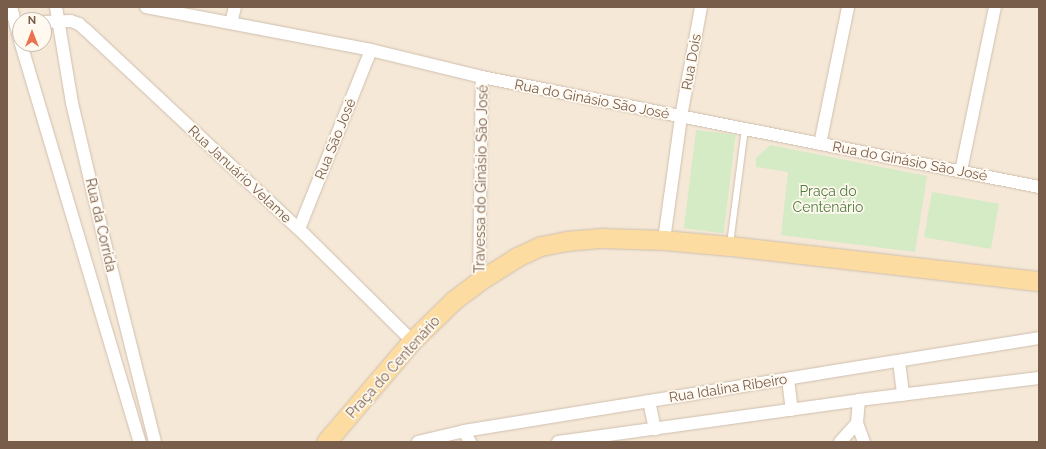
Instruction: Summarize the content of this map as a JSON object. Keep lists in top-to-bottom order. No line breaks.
{"streets":{"main road":["Praça do Centenário"],"street":["Rua Dois","Rua do Ginásio São José","Rua São José","Rua Januário Velame","Travessa do Ginásio São José","Rua da Corrida","Rua Idalina Ribeiro"]},"crossings":[["Rua Dois","Rua do Ginásio São José"],["Rua do Ginásio São José","Rua São José"],["Rua do Ginásio São José","Travessa do Ginásio São José"],["Rua São José","Rua Januário Velame"],["Rua Januário Velame","Rua da Corrida"],["Rua Januário Velame","Praça do Centenário"],["Travessa do Ginásio São José","Praça do Centenário"]],"parks":["Praça do Centenário"],"north":"top"}
